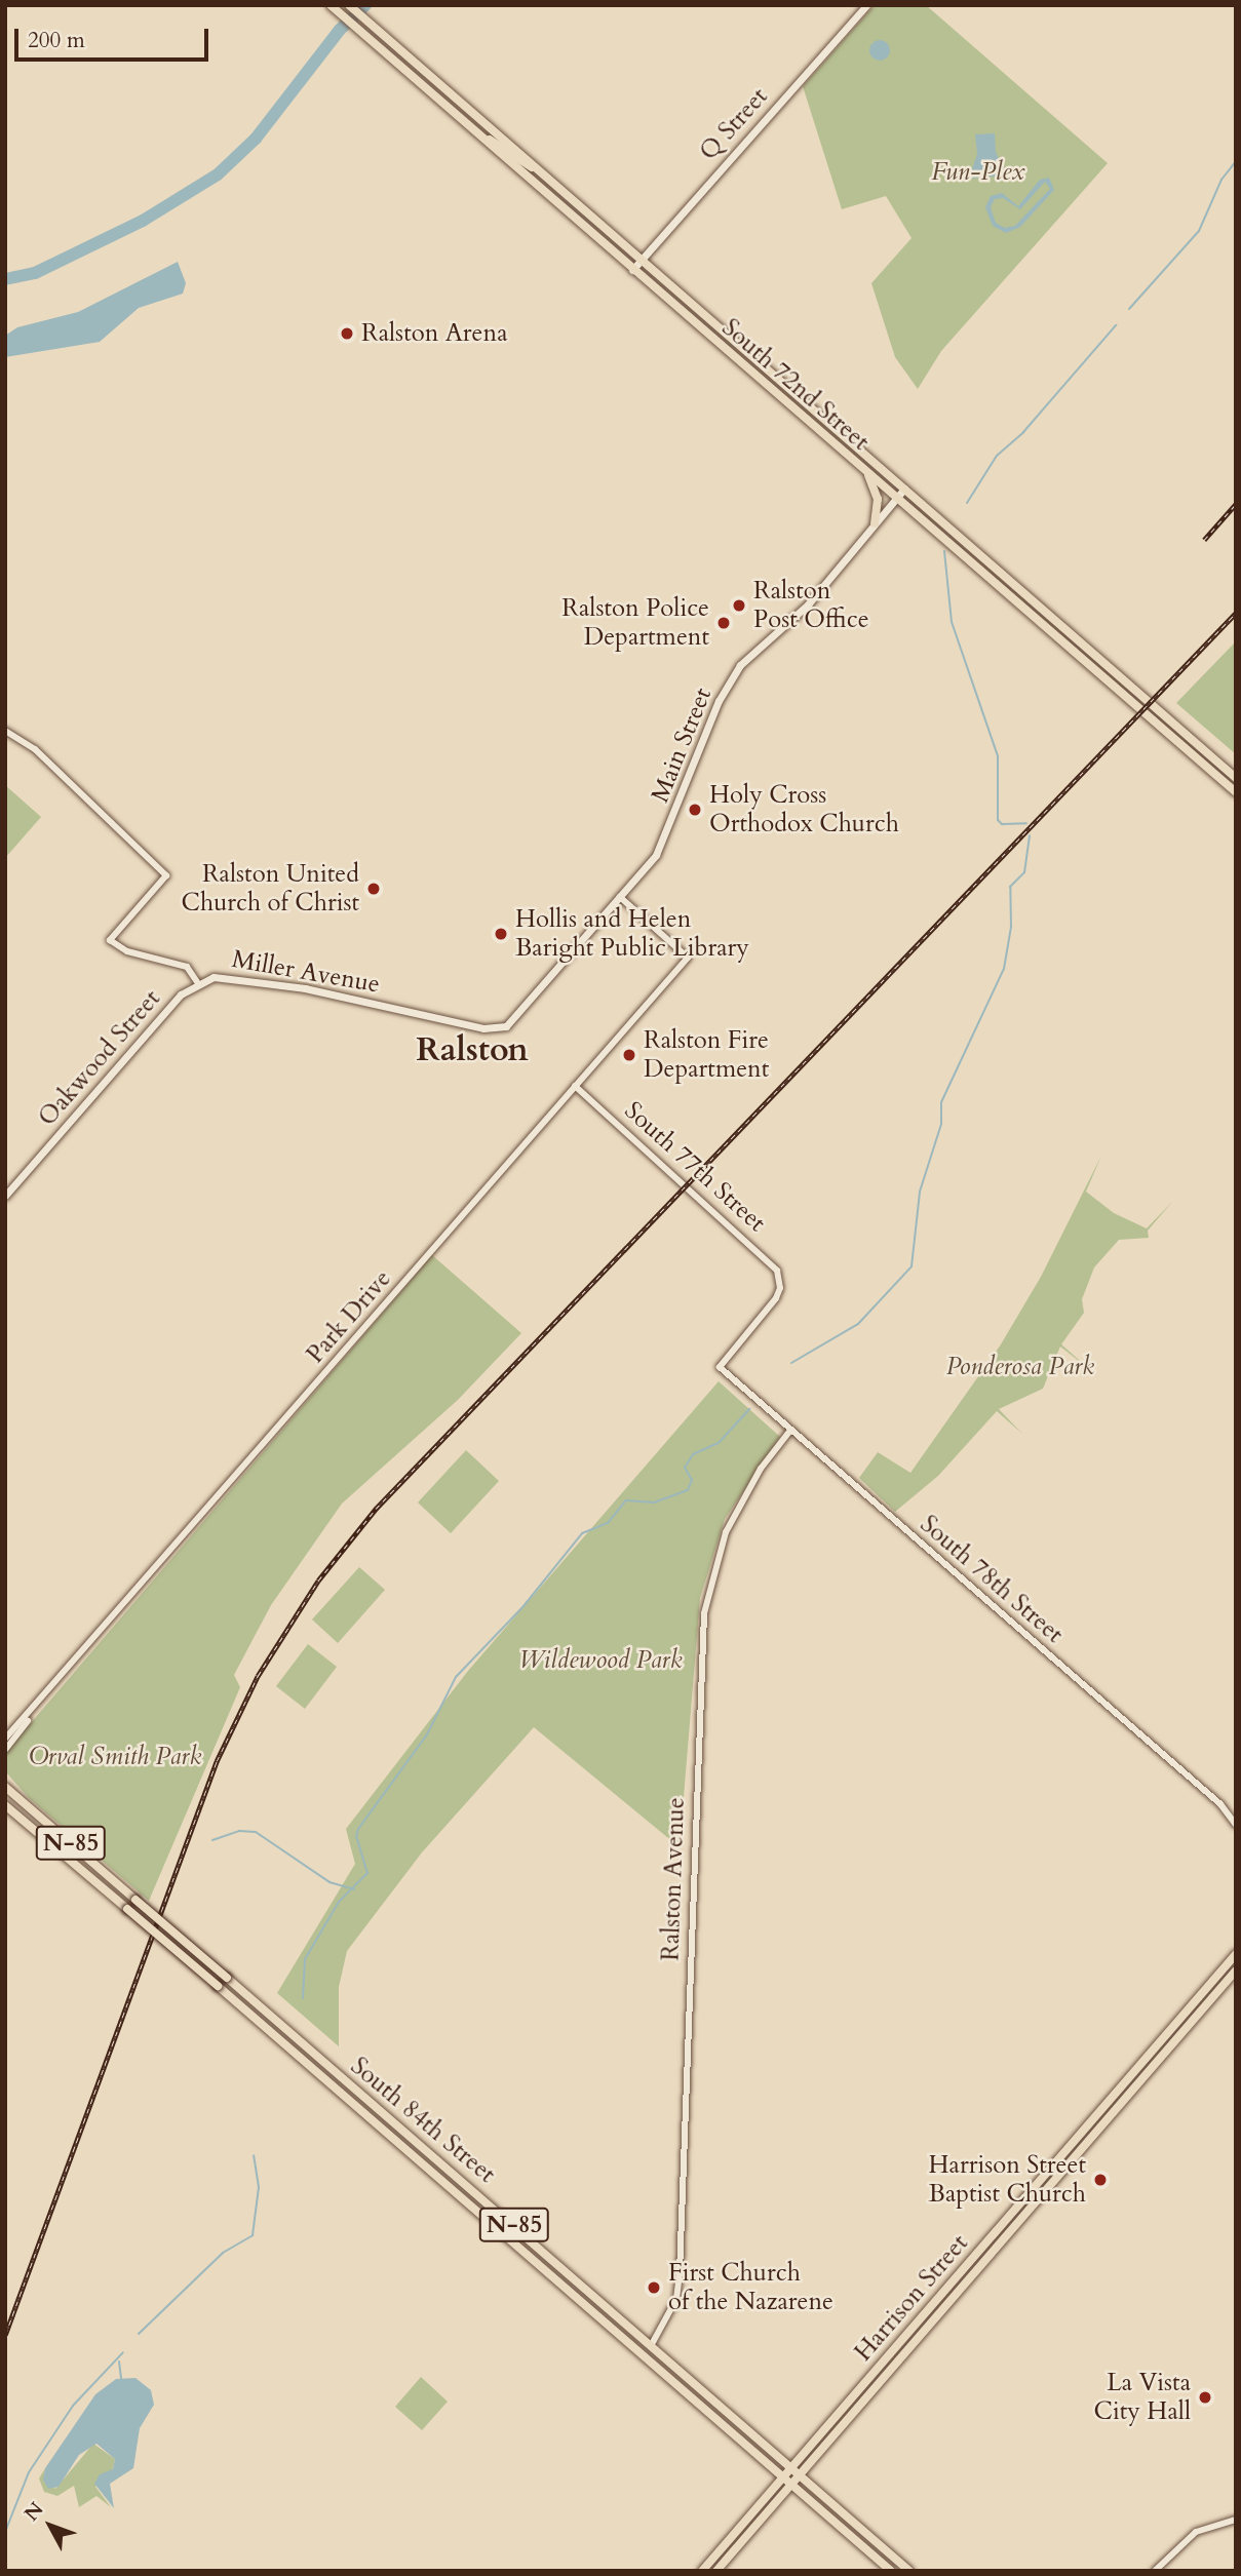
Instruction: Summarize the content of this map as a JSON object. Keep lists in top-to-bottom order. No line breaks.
{"streets":{"main road":["Q Street","South 72nd Street","Main Street","Miller Avenue","Oakwood Street","N-85","South 84th Street","Harrison Street"],"street":["South 77th Street","Park Drive","South 78th Street","Ralston Avenue"]},"crossings":[["Q Street","South 72nd Street"],["South 72nd Street","Main Street"],["Main Street","Miller Avenue"],["Main Street","Park Drive"],["Miller Avenue","Oakwood Street"],["South 77th Street","Park Drive"],["South 77th Street","South 78th Street"],["South 78th Street","Ralston Avenue"],["Ralston Avenue","South 84th Street"],["South 84th Street","Harrison Street"]],"districts":["Ralston"],"parks":["Fun-Plex","Ponderosa Park","Wildewood Park","Orval Smith Park"],"places":["Ralston Arena","Ralston Post Office","Ralston Police Department","Holy Cross Orthodox Church","Ralston United Church of Christ","Hollis and Helen Baright Public Library","Ralston Fire Department","Harrison Street Baptist Church","First Church of the Nazarene","La Vista City Hall"],"scale_bar":"200 m","north":"top left"}
